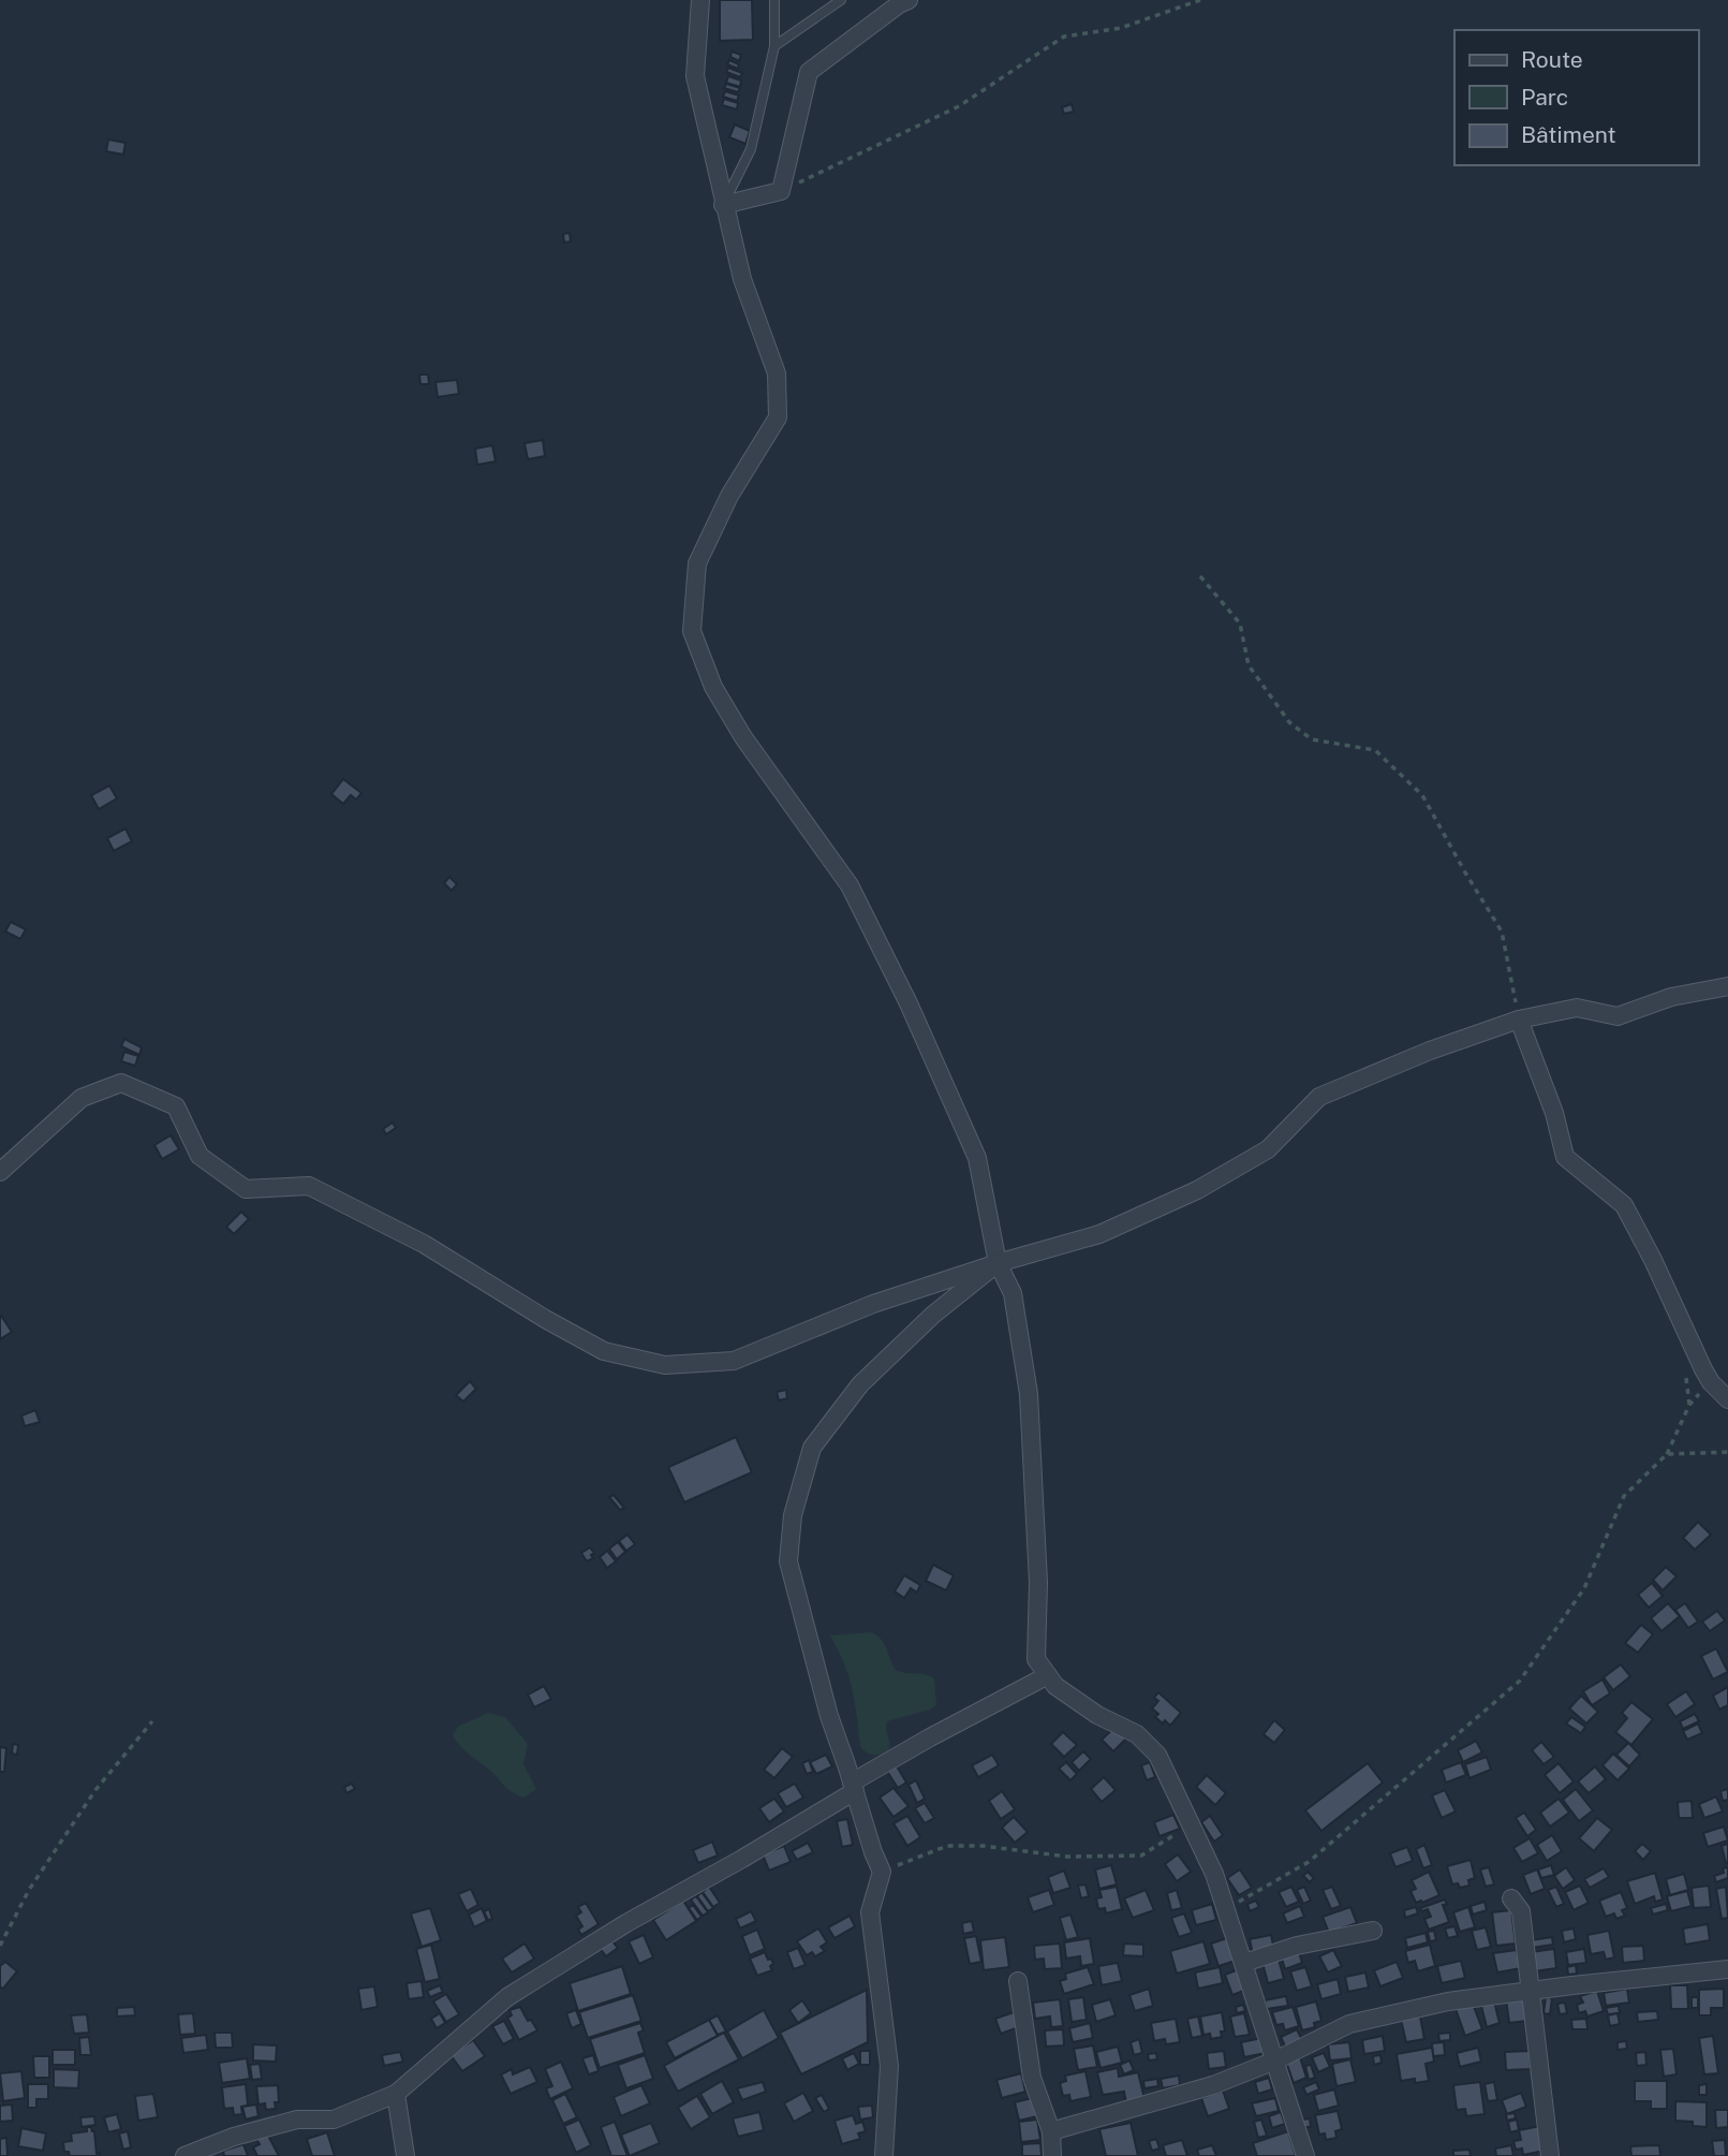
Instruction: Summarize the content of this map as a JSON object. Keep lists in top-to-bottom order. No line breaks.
{"legend":["Route","Parc","Bâtiment"]}
